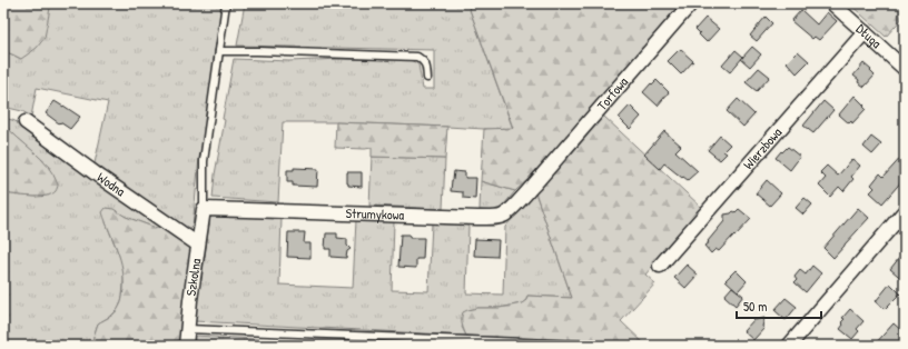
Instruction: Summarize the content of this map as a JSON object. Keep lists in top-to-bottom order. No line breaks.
{"streets":{"street":["Długa","Torfowa","Wierzbowa","Wodna","Strumykowa","Szkolna"]},"crossings":[["Długa","Wierzbowa"],["Torfowa","Strumykowa"],["Wodna","Szkolna"],["Strumykowa","Szkolna"]],"scale_bar":"50 m"}
